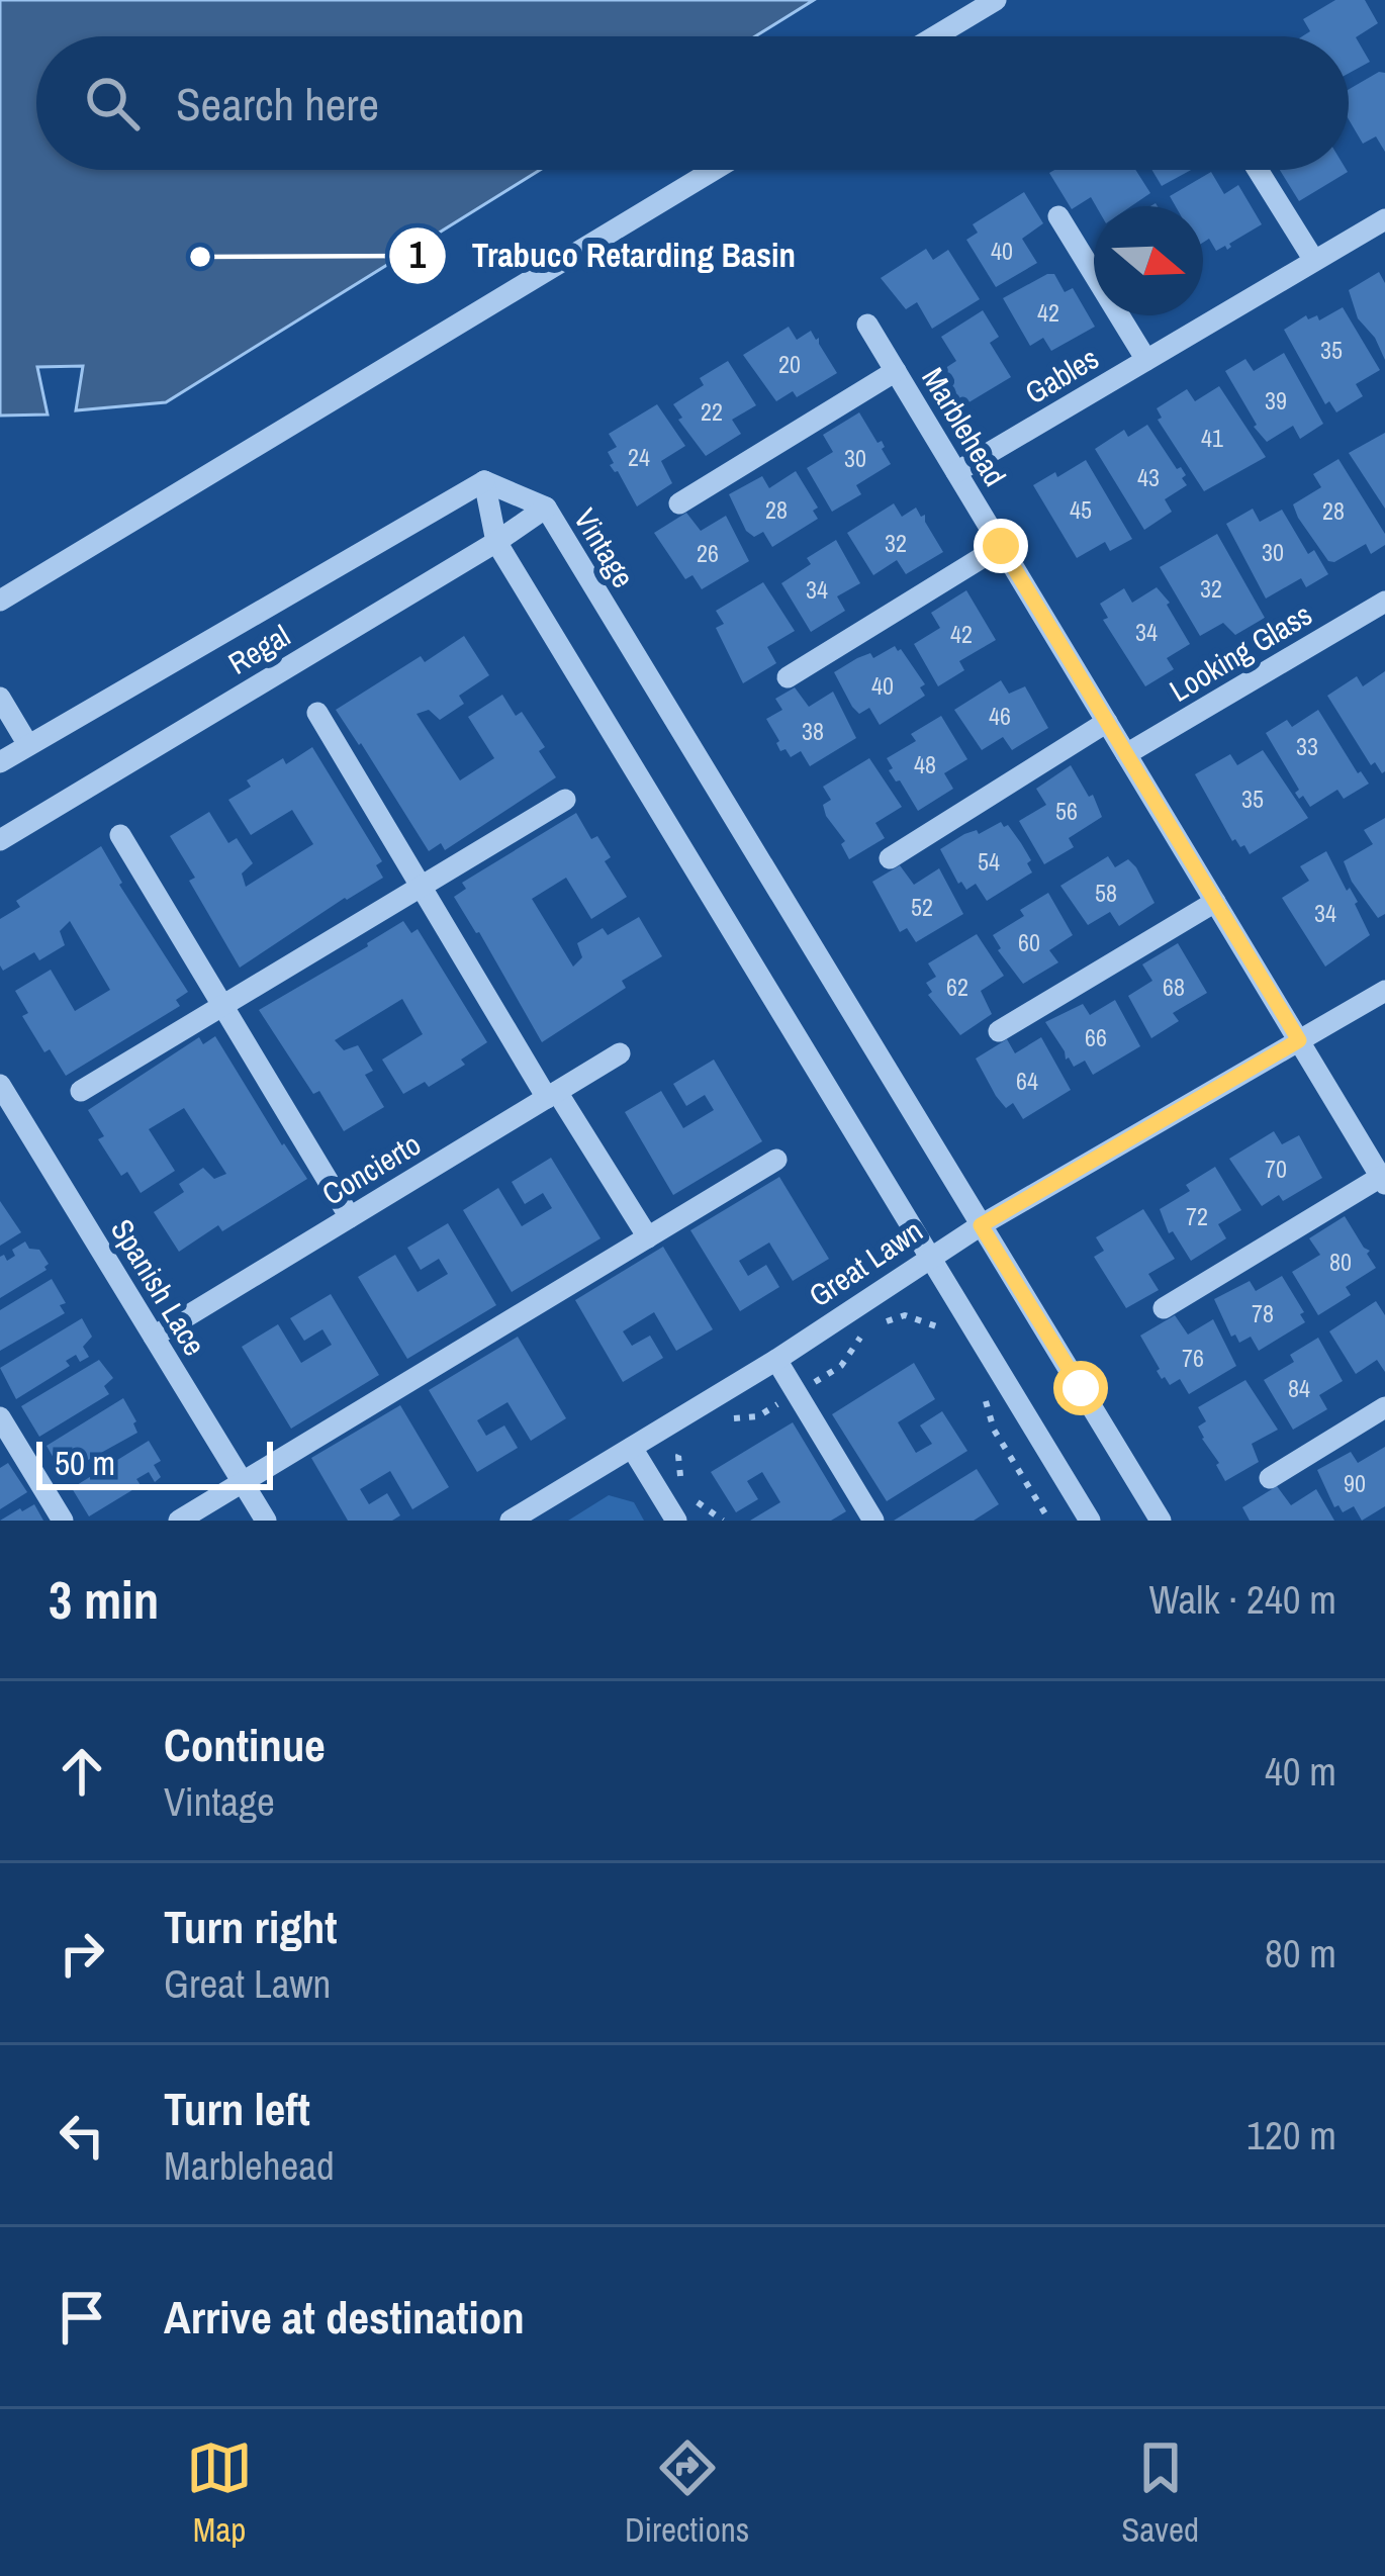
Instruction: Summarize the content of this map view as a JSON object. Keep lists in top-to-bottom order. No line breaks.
{"streets":{"street":["Gables","Marblehead","Vintage","Regal","Looking Glass","Concierto","Great Lawn","Spanish Lace"]},"crossings":[["Gables","Marblehead"],["Marblehead","Looking Glass"],["Marblehead","Great Lawn"],["Vintage","Regal"],["Vintage","Great Lawn"],["Concierto","Spanish Lace"]],"places":["Trabuco Retarding Basin"],"house_numbers":["40","42","35","20","39","22","41","24","30","43","28","45","28","32","30","26","32","34","34","42","40","46","38","33","48","35","56","54","58","52","34","60","62","68","66","64","70","72","80","78","76","84","90"],"scale_bar":"50 m","north":"right","page":{"search":"Search here","scale":"50 m","heading":["3 min","Walk · 240 m"],"list":[["Continue","Vintage","40 m"],["Turn right","Great Lawn","80 m"],["Turn left","Marblehead","120 m"],"Arrive at destination"],"nav":["Map","Directions","Saved"]}}
